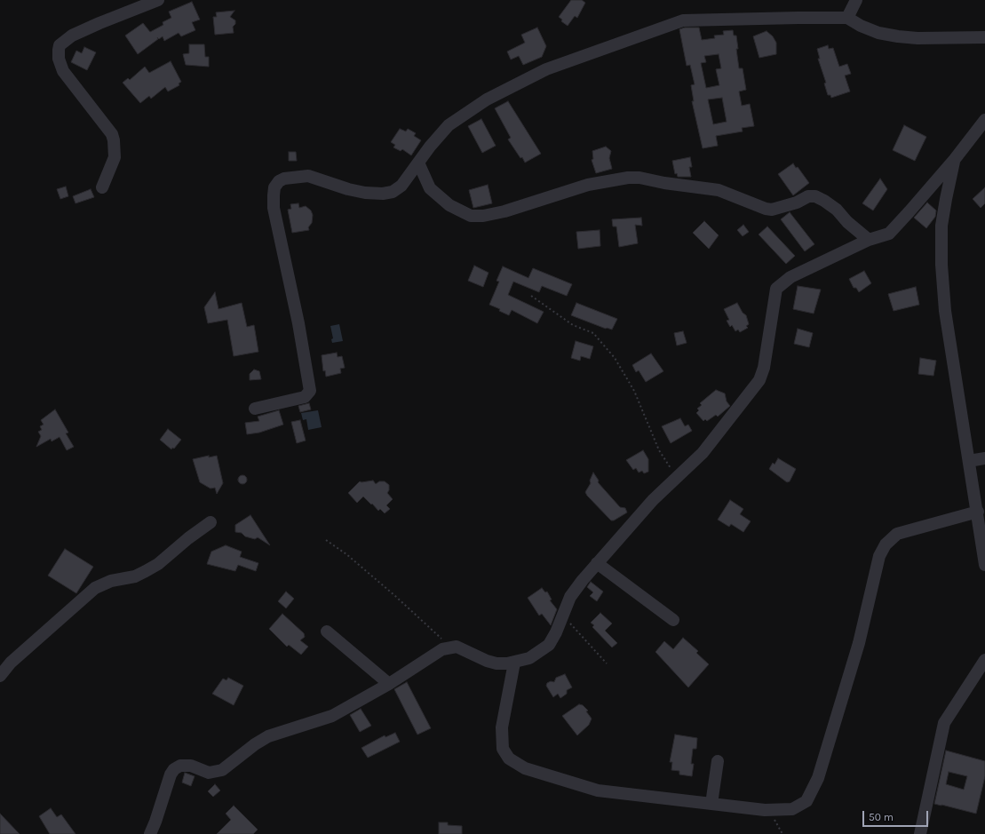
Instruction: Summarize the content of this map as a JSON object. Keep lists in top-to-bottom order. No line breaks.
{"scale_bar":"50 m"}
